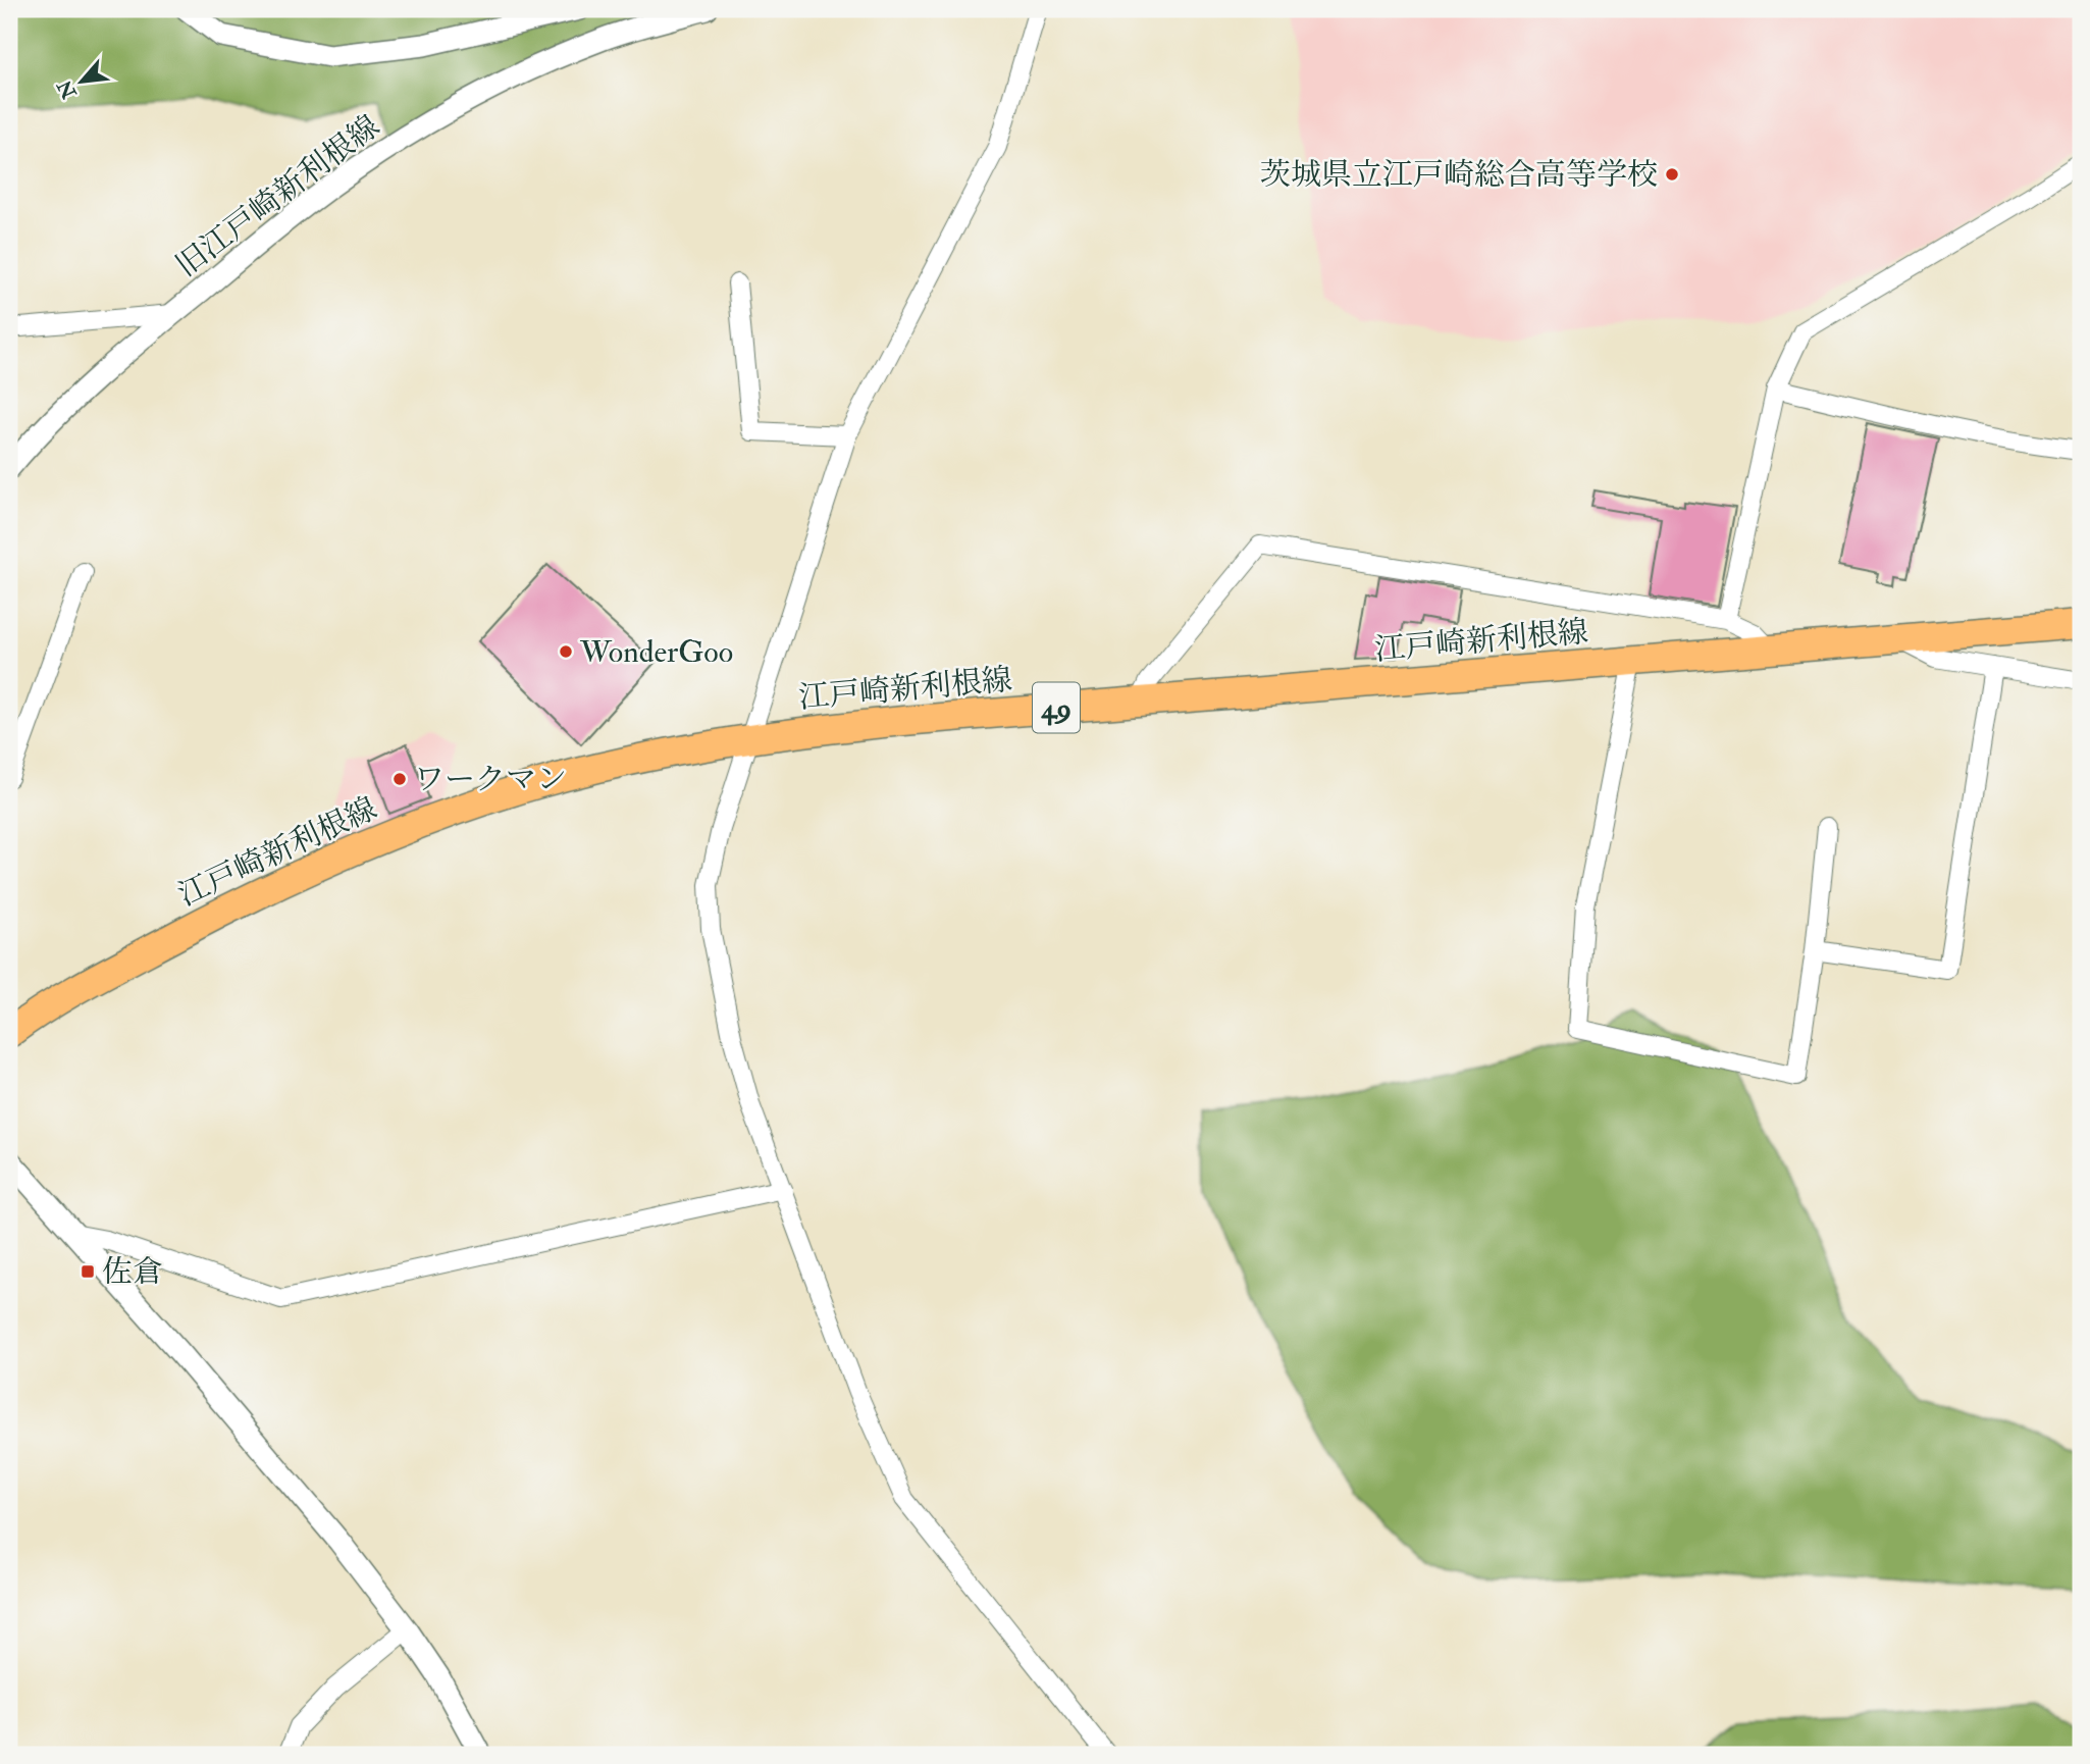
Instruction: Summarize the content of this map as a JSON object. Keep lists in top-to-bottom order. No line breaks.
{"streets":{"main road":["江戸崎新利根線","49"],"street":["旧江戸崎新利根線"]},"places":{"other":["茨城県立江戸崎総合高等学校","WonderGoo","ワークマン"],"transit":["佐倉"]},"north":"bottom left"}
